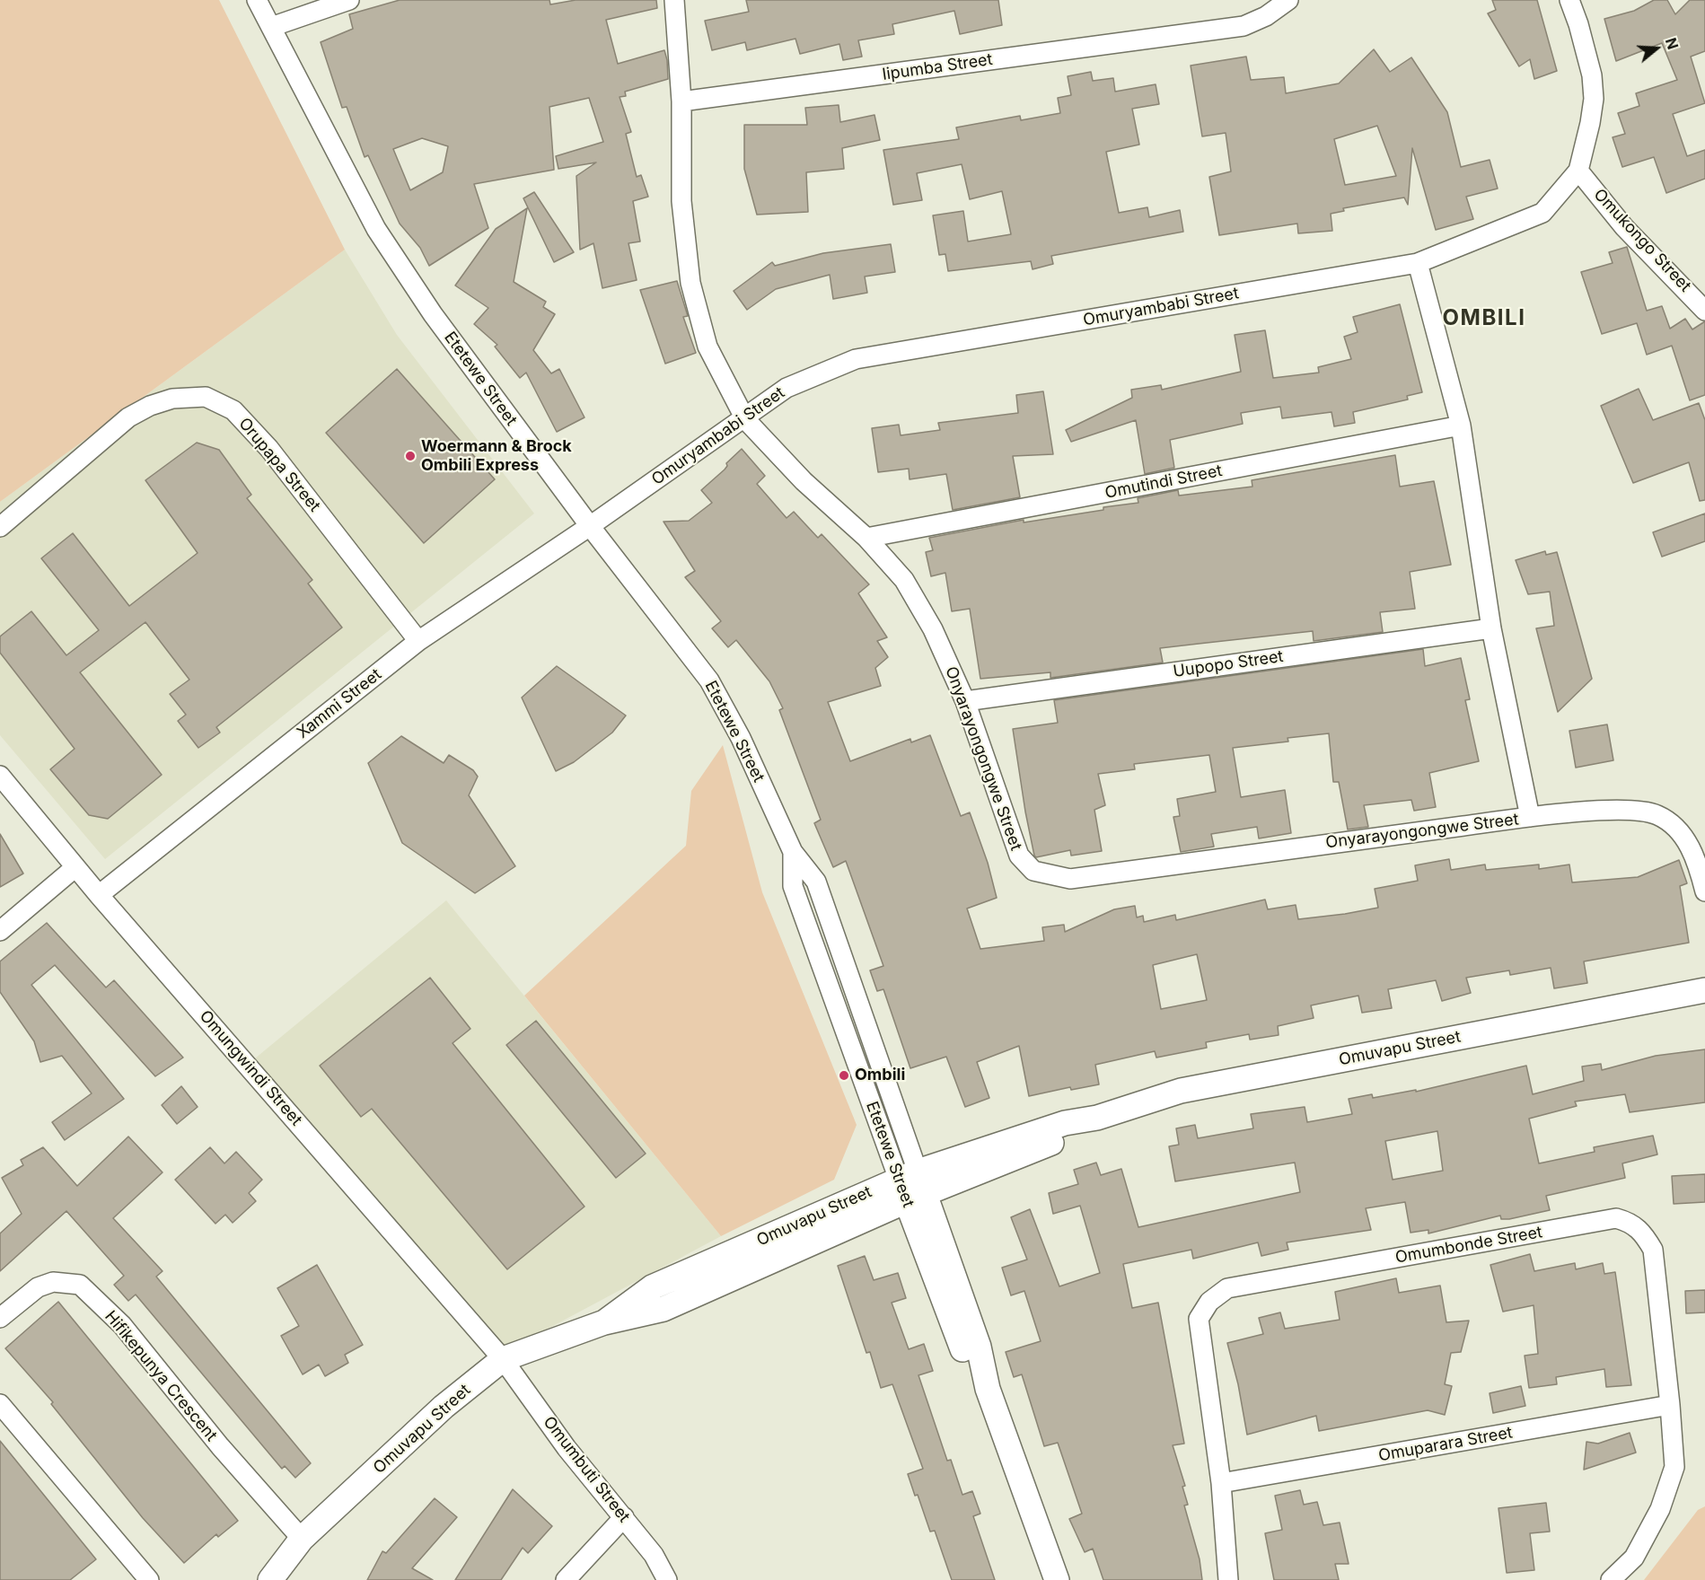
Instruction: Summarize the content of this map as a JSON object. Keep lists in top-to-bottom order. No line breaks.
{"streets":{"street":["Iipumba Street","Omukongo Street","Omuryambabi Street","Etetewe Street","Orupapa Street","Omutindi Street","Uupopo Street","Xammi Street","Onyarayongongwe Street","Omuvapu Street","Omungwindi Street","Omumbonde Street","Hifikepunya Crescent","Omuparara Street","Omumbuti Street"]},"crossings":[["Iipumba Street","Onyarayongongwe Street"],["Omukongo Street","Omuryambabi Street"],["Omuryambabi Street","Etetewe Street"],["Omuryambabi Street","Xammi Street"],["Omuryambabi Street","Onyarayongongwe Street"],["Etetewe Street","Xammi Street"],["Etetewe Street","Omuvapu Street"],["Orupapa Street","Xammi Street"],["Omutindi Street","Onyarayongongwe Street"],["Uupopo Street","Onyarayongongwe Street"],["Xammi Street","Omungwindi Street"],["Omuvapu Street","Omungwindi Street"],["Omuvapu Street","Hifikepunya Crescent"],["Omuvapu Street","Omumbuti Street"],["Omungwindi Street","Omumbuti Street"],["Omumbonde Street","Omuparara Street"]],"districts":["OMBILI"],"places":["Woermann & Brock Ombili Express","Ombili"],"north":"right"}
